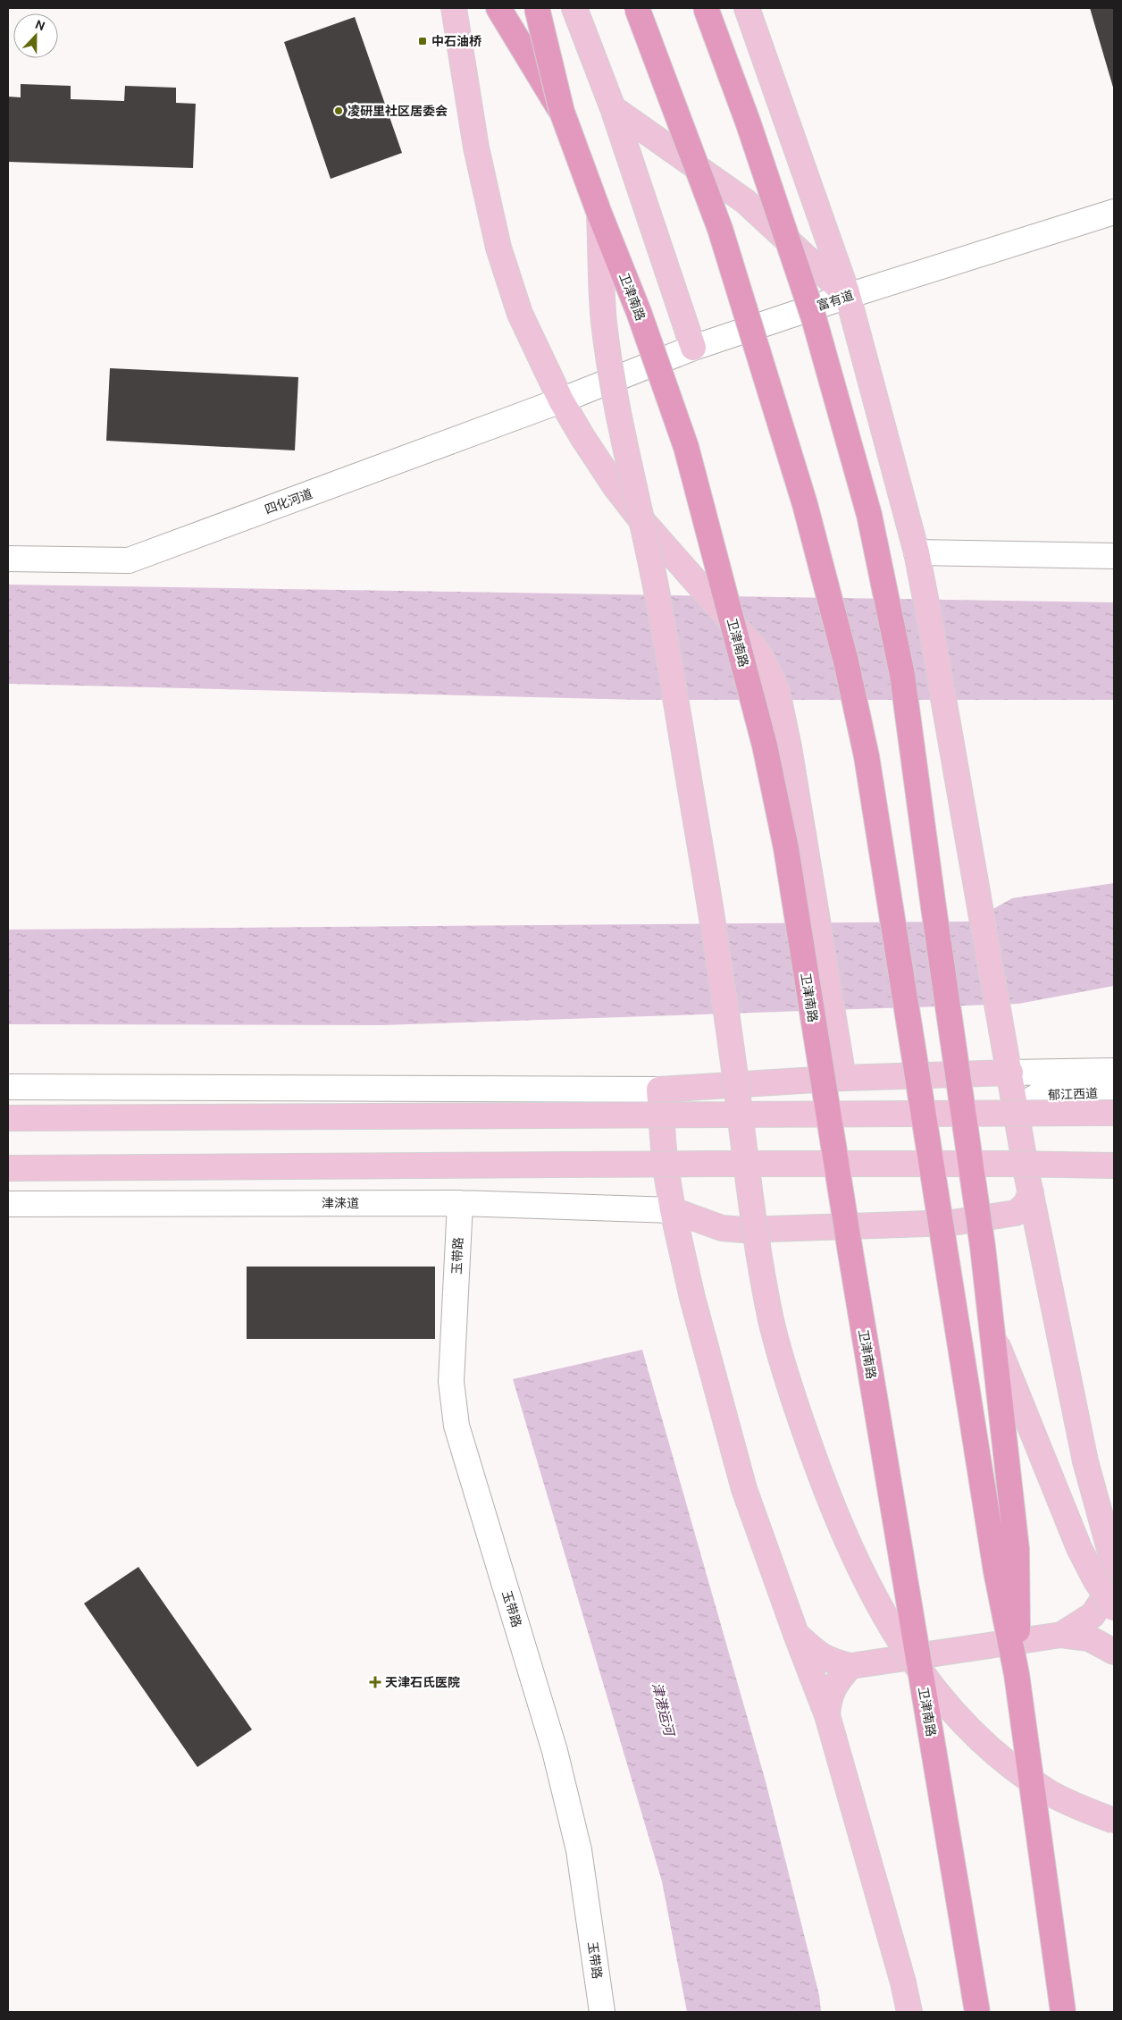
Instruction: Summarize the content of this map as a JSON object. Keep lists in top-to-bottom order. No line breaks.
{"streets":{"highway":["卫津南路"],"street":["富有道","四化河道","郁江西道","津涞道","玉带路"]},"crossings":[["富有道","四化河道"],["津涞道","玉带路"]],"water":["津港运河"],"places":{"transit":["中石油桥"],"other":["凌研里社区居委会"],"health":["天津石氏医院"]},"north":"top"}
